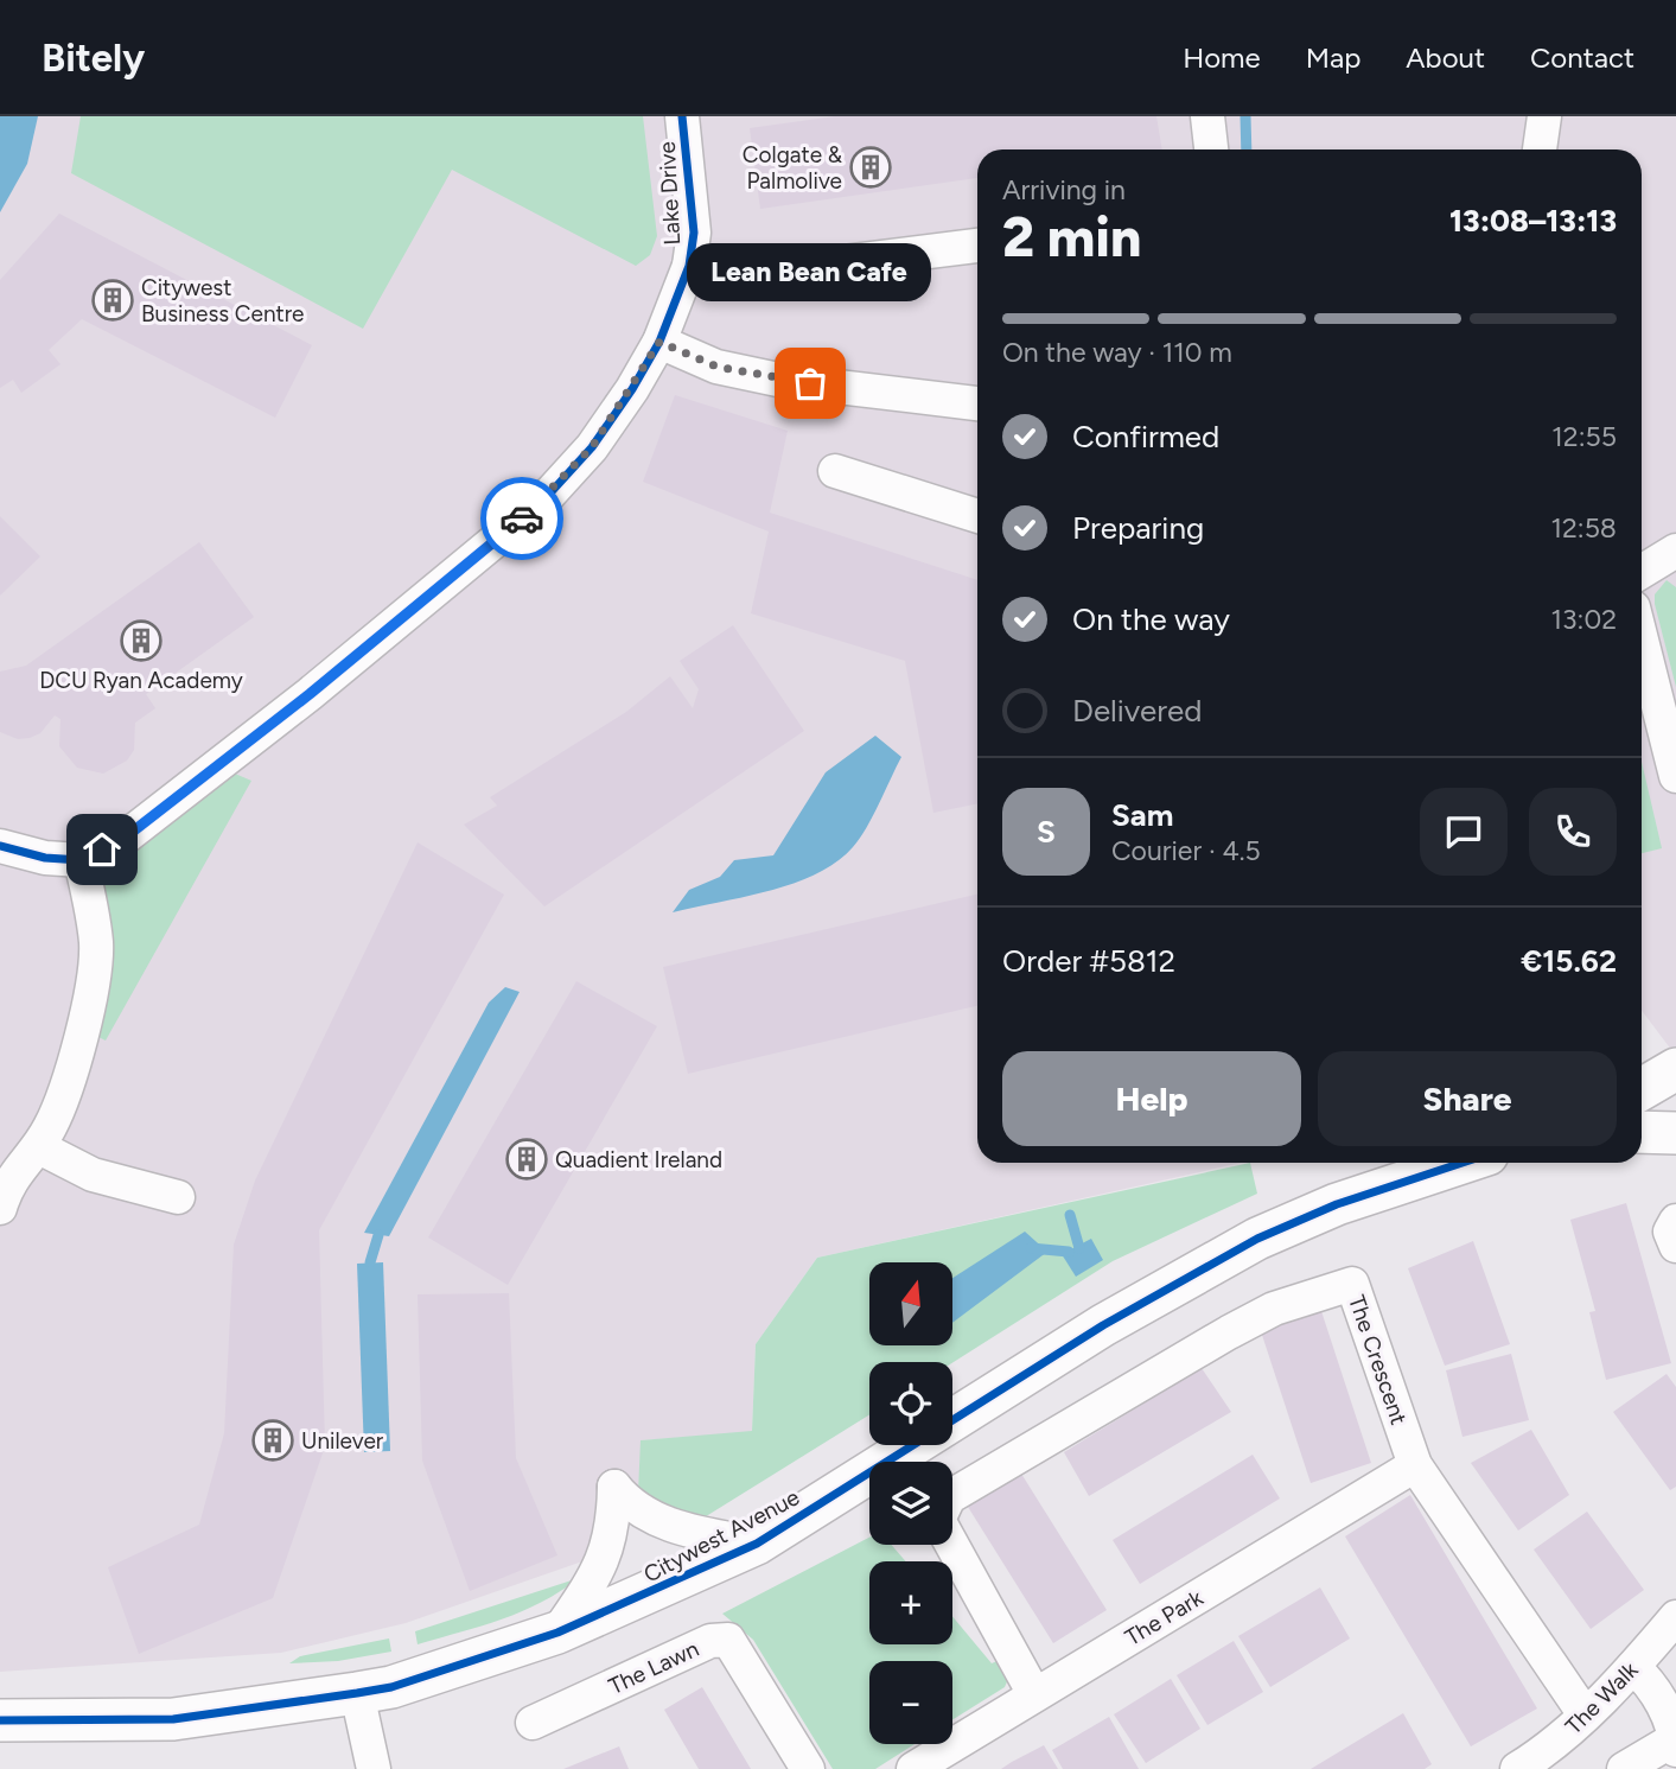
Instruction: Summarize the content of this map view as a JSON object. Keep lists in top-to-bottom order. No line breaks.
{"streets":{"main road":["Citywest Avenue"],"street":["Lake Drive","The Crescent","The Park","The Lawn","The Walk"]},"crossings":[["The Crescent","The Park"],["The Crescent","The Walk"]],"places":{"building":["Colgate & Palmolive","Citywest Business Centre","DCU Ryan Academy","Quadient Ireland","Unilever"],"other":["Lean Bean Cafe"]},"north":"top","page":{"header":"Bitely","nav":["Home","Map","About","Contact"],"heading":["2 min","Arriving in","13:08–13:13"],"panel":["Sam","Courier · 4.5","Order #5812","€15.62"],"bubble":"Lean Bean Cafe","bar":"On the way · 110 m","list":[["Confirmed","12:55"],["Preparing","12:58"],["On the way","13:02"],"Delivered"],"round":"S","buttons":["Help","Share"],"map_buttons":["+","−"]}}
